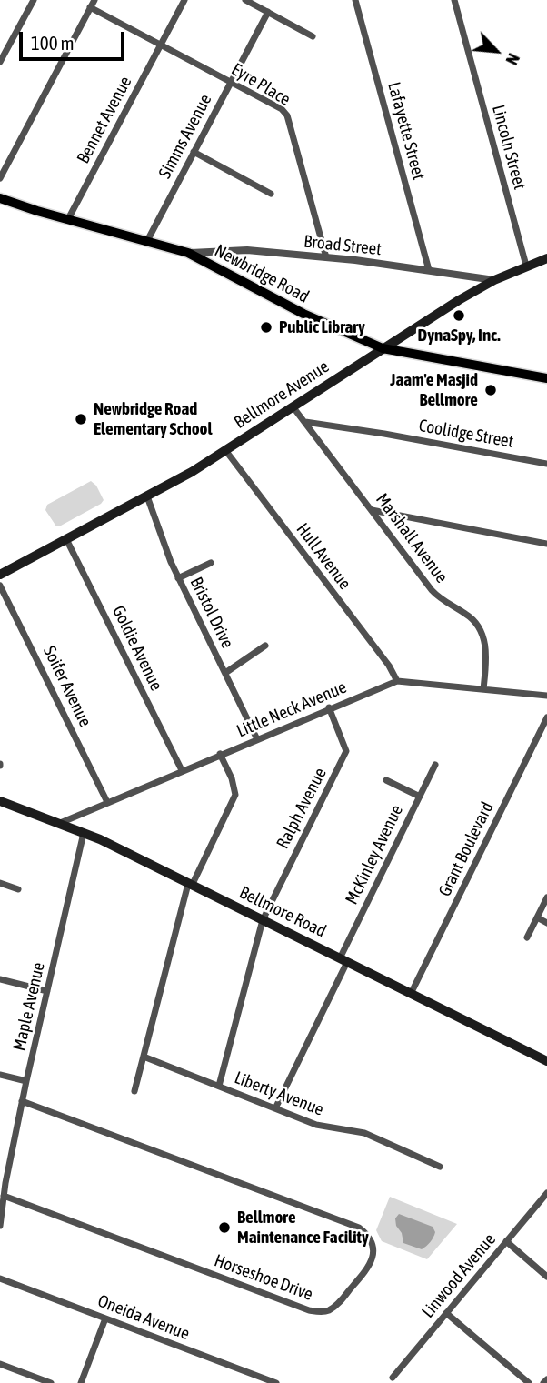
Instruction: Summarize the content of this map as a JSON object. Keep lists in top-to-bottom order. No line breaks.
{"streets":{"main road":["Newbridge Road","Bellmore Avenue","Bellmore Road"],"street":["Eyre Place","Bennet Avenue","Lafayette Street","Simms Avenue","Lincoln Street","Broad Street","Coolidge Street","Marshall Avenue","Hull Avenue","Bristol Drive","Goldie Avenue","Soifer Avenue","Little Neck Avenue","Ralph Avenue","Grant Boulevard","McKinley Avenue","Maple Avenue","Liberty Avenue","Linwood Avenue","Horseshoe Drive","Oneida Avenue"]},"crossings":[["Eyre Place","Bennet Avenue"],["Eyre Place","Simms Avenue"],["Eyre Place","Broad Street"],["Bennet Avenue","Newbridge Road"],["Lafayette Street","Broad Street"],["Simms Avenue","Newbridge Road"],["Lincoln Street","Bellmore Avenue"],["Broad Street","Newbridge Road"],["Broad Street","Bellmore Avenue"],["Newbridge Road","Bellmore Avenue"],["Bellmore Avenue","Marshall Avenue"],["Bellmore Avenue","Hull Avenue"],["Bellmore Avenue","Bristol Drive"],["Bellmore Avenue","Goldie Avenue"],["Coolidge Street","Marshall Avenue"],["Marshall Avenue","Little Neck Avenue"],["Hull Avenue","Little Neck Avenue"],["Bristol Drive","Little Neck Avenue"],["Goldie Avenue","Little Neck Avenue"],["Soifer Avenue","Little Neck Avenue"],["Little Neck Avenue","Ralph Avenue"],["Little Neck Avenue","Bellmore Road"],["Ralph Avenue","Bellmore Road"],["Ralph Avenue","Liberty Avenue"],["Grant Boulevard","Bellmore Road"],["McKinley Avenue","Bellmore Road"],["McKinley Avenue","Liberty Avenue"],["Bellmore Road","Maple Avenue"],["Maple Avenue","Horseshoe Drive"]],"places":["DynaSpy, Inc.","Public Library","Jaam'e Masjid Bellmore","Newbridge Road Elementary School","Bellmore Maintenance Facility"],"scale_bar":"100 m","north":"bottom right"}
